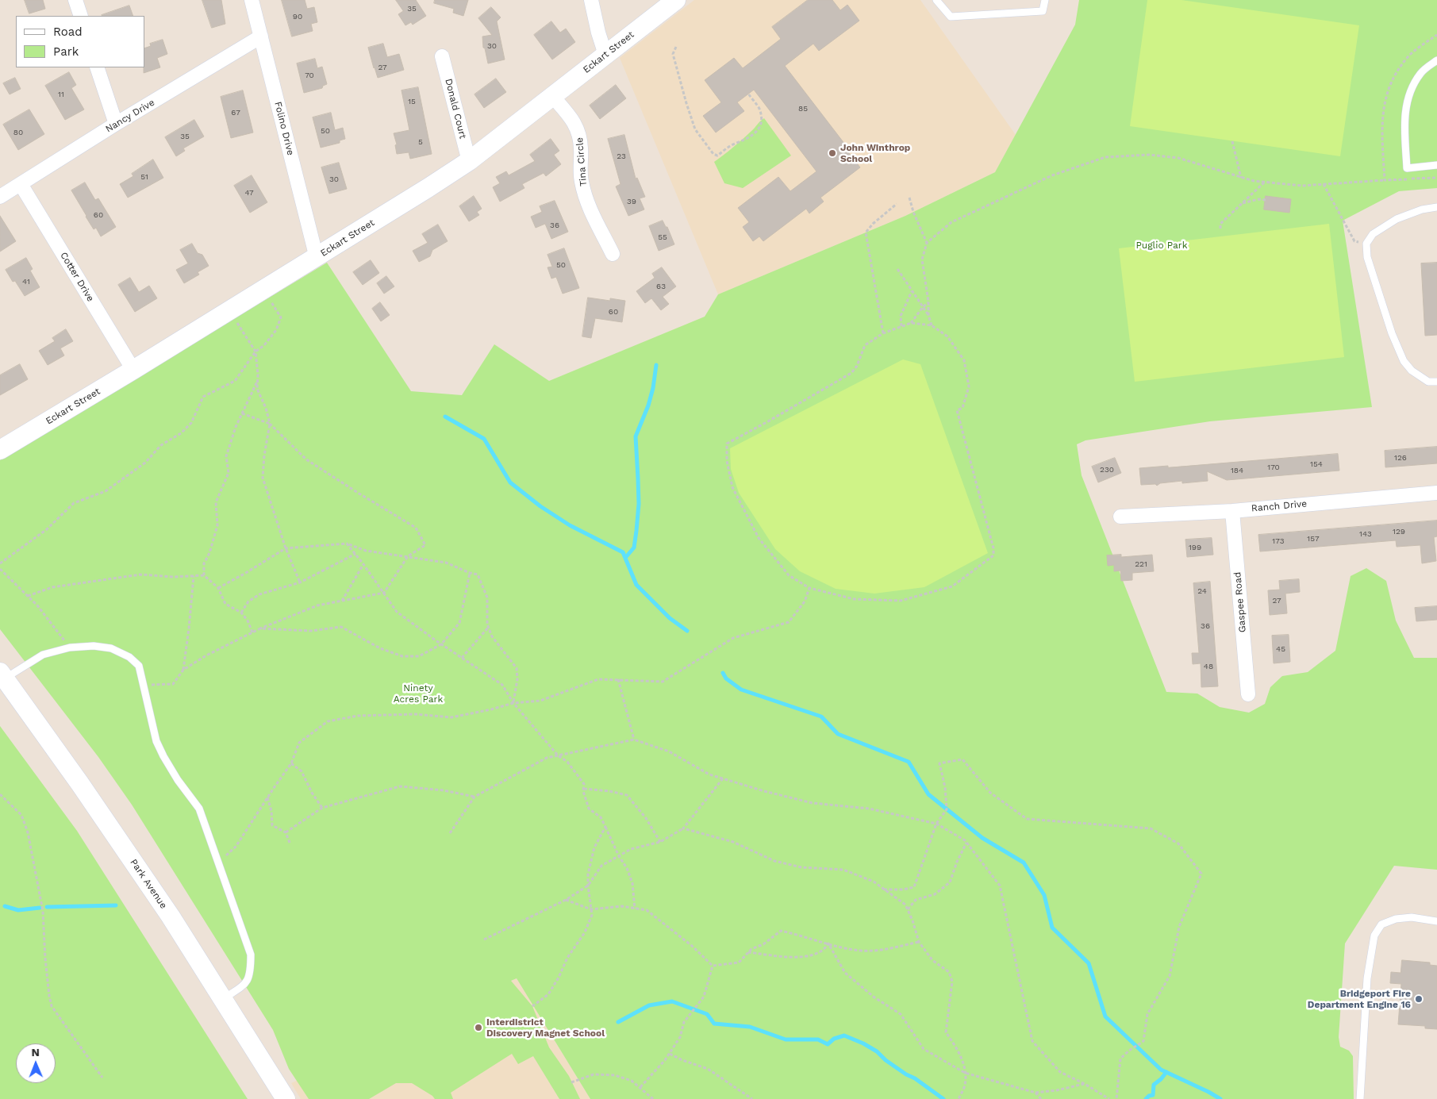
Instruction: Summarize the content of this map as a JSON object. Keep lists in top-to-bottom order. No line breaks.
{"streets":{"street":["Eckart Street","Donald Court","Nancy Drive","Folino Drive","Tina Circle","Cotter Drive","Ranch Drive","Gaspee Road","Park Avenue"]},"crossings":[["Eckart Street","Donald Court"],["Eckart Street","Folino Drive"],["Eckart Street","Tina Circle"],["Eckart Street","Cotter Drive"],["Nancy Drive","Folino Drive"],["Nancy Drive","Cotter Drive"],["Ranch Drive","Gaspee Road"]],"parks":["Puglio Park","Ninety Acres Park"],"places":["John Winthrop School","Bridgeport Fire Department Engine 16","Interdistrict Discovery Magnet School"],"house_numbers":["35","90","30","27","70","11","15","85","67","50","80","35","5","23","51","30","47","39","60","36","55","50","41","63","60","126","154","170","230","184","129","143","157","173","199","221","24","27","36","45","48"],"legend":["Road","Park"],"north":"top"}
